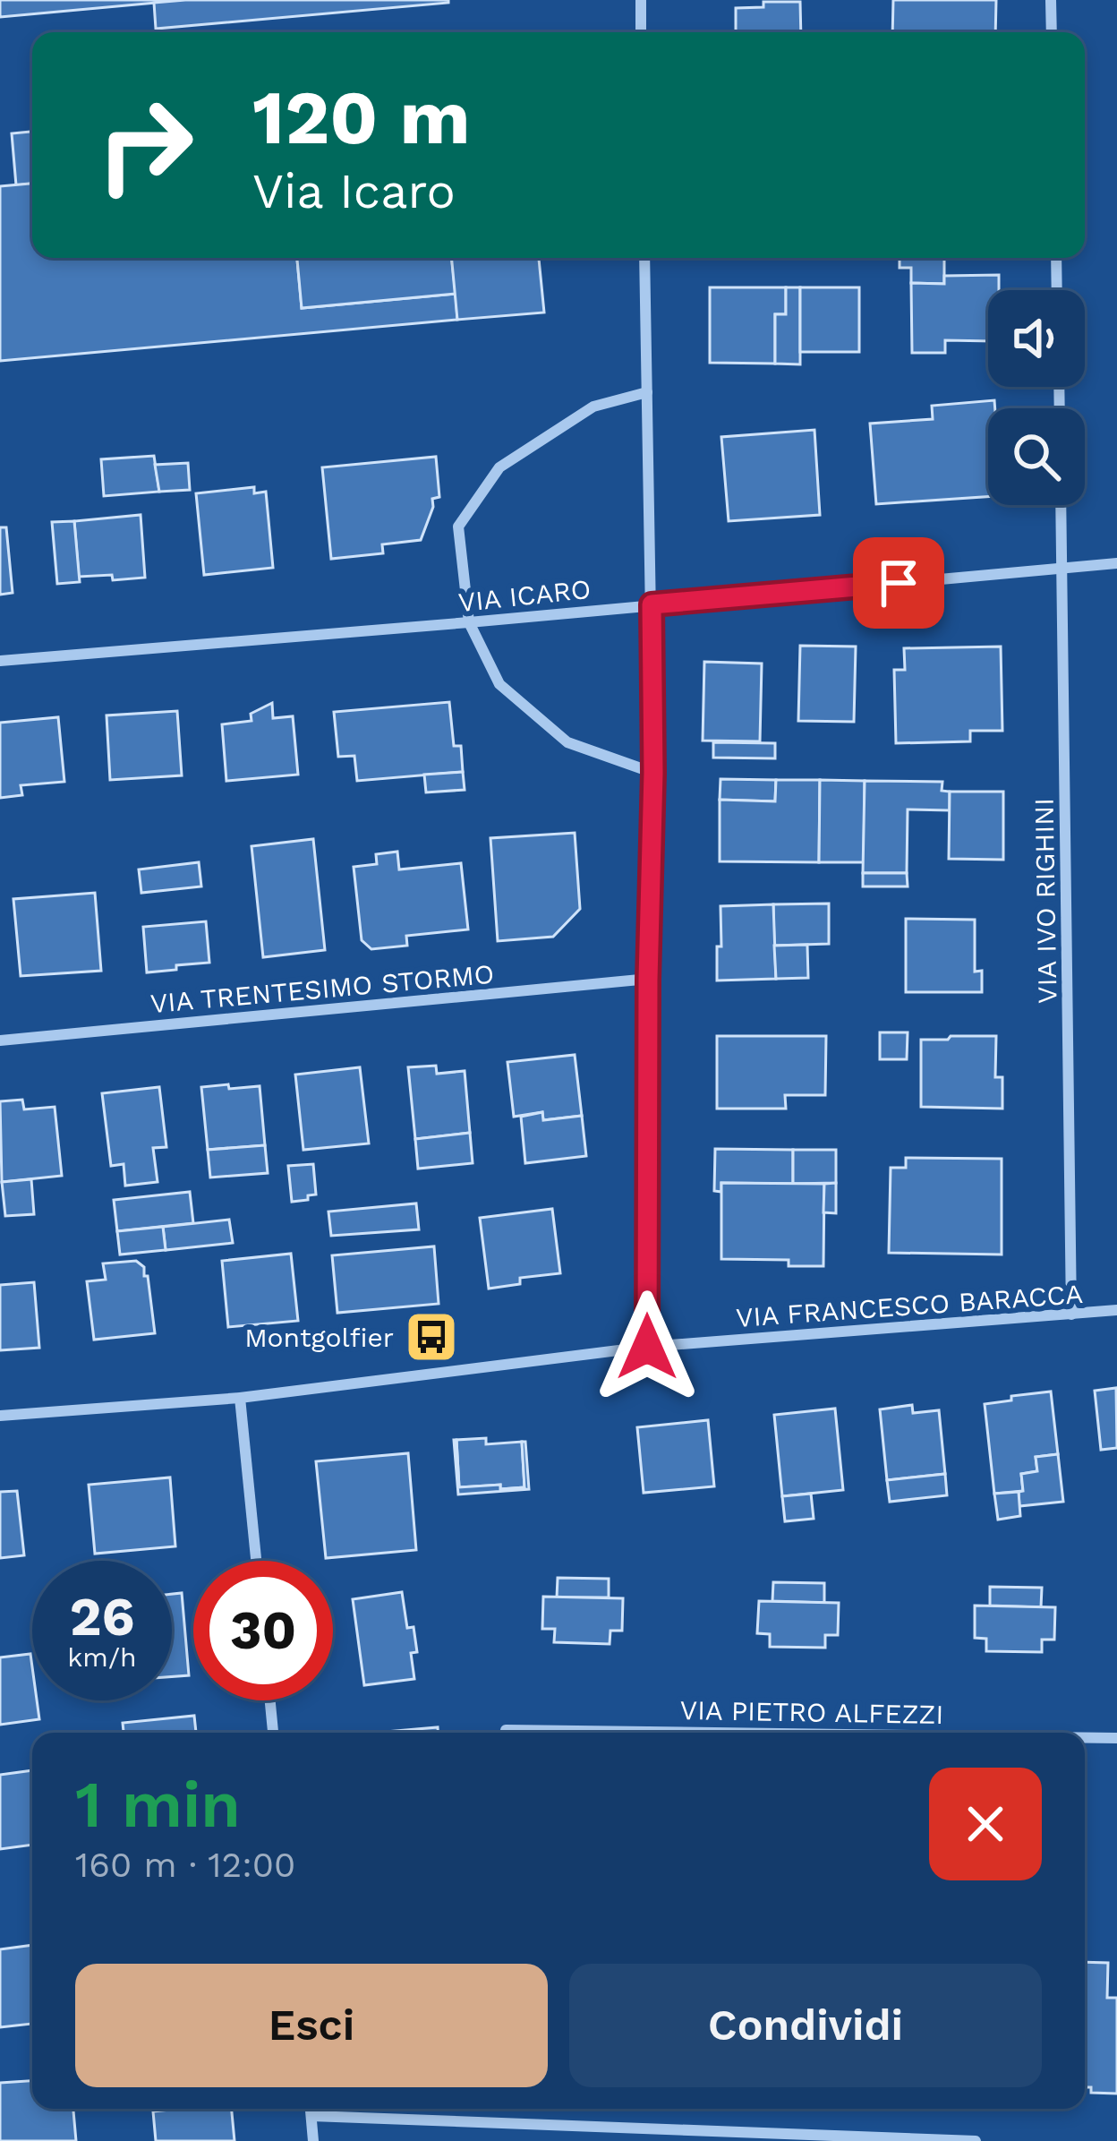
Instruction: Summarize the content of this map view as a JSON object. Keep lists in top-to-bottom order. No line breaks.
{"streets":{"street":["VIA ICARO","VIA IVO RIGHINI","VIA TRENTESIMO STORMO","VIA FRANCESCO BARACCA","VIA PIETRO ALFEZZI"]},"crossings":[["VIA ICARO","VIA IVO RIGHINI"],["VIA IVO RIGHINI","VIA FRANCESCO BARACCA"]],"places":{"bus stop":["Montgolfier"]},"page":{"turn":["120 m","Via Icaro"],"speed":"26 km/h","limit":"30","heading":["1 min","160 m · 12:00"],"buttons":["Esci","Condividi"]}}
